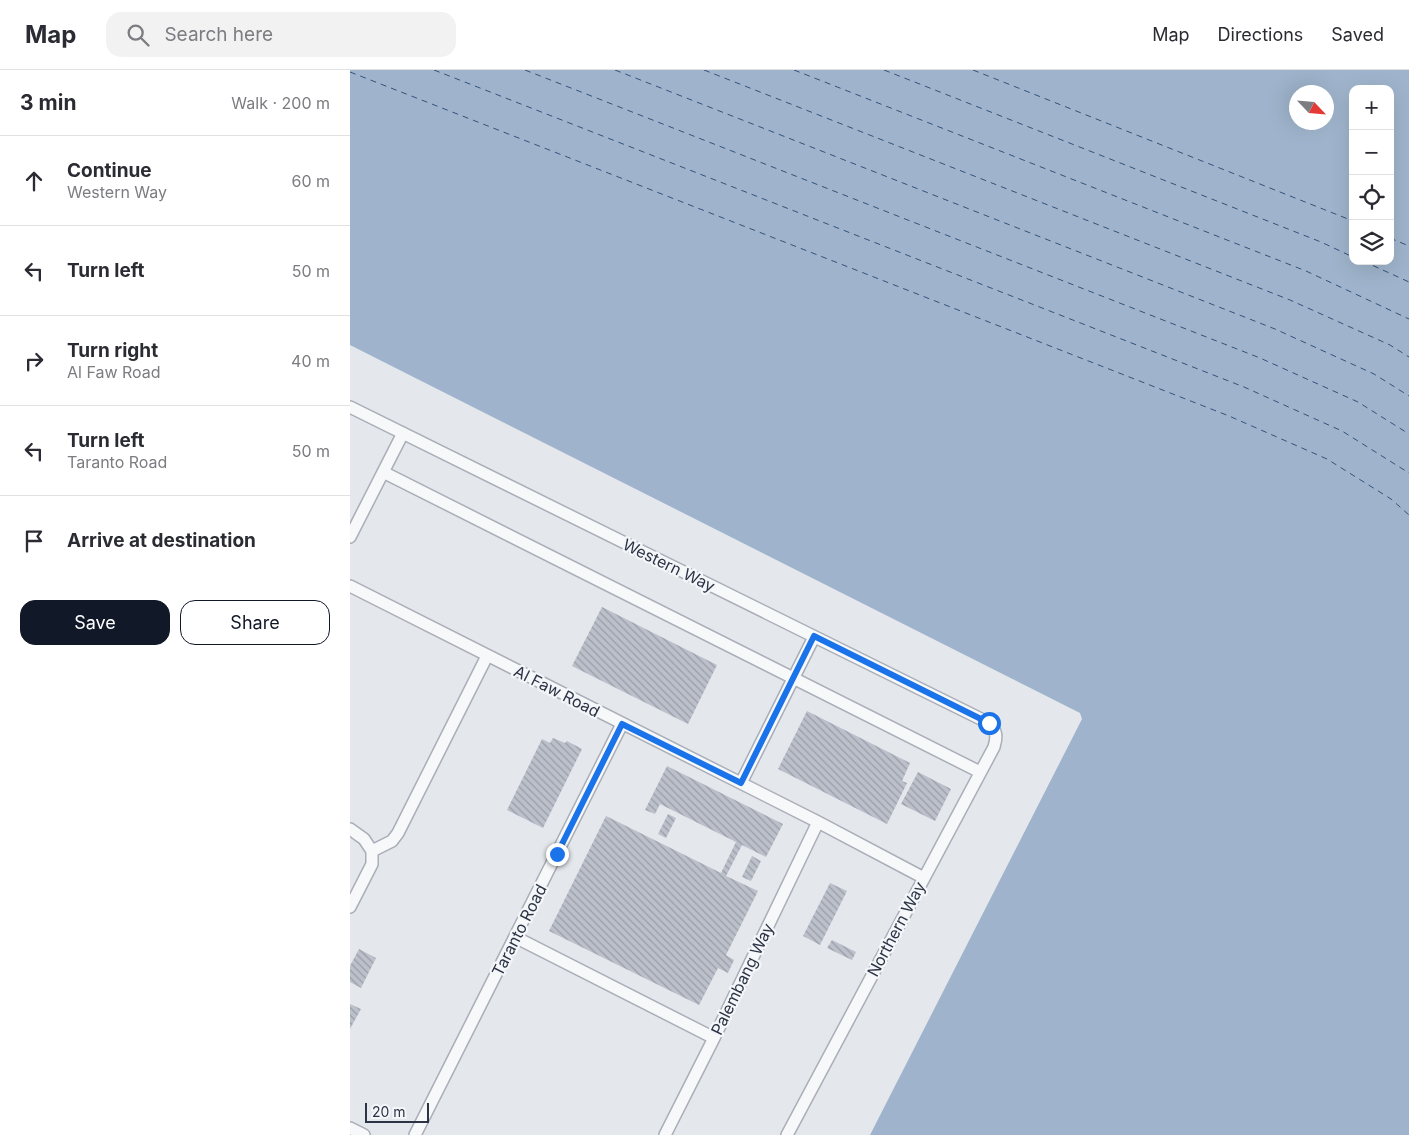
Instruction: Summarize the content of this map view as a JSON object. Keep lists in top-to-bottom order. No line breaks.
{"streets":{"lane":["Western Way","Al Faw Road","Northern Way","Taranto Road","Palembang Way"]},"crossings":[["Western Way","Northern Way"],["Al Faw Road","Northern Way"],["Al Faw Road","Taranto Road"],["Al Faw Road","Palembang Way"]],"scale_bar":"20 m","north":"bottom right","page":{"header":"Map","search":"Search here","nav":["Map","Directions","Saved"],"heading":["3 min","Walk · 200 m"],"map_buttons":["+","−"],"list":[["Continue","Western Way","60 m"],["Turn left","50 m"],["Turn right","Al Faw Road","40 m"],["Turn left","Taranto Road","50 m"],"Arrive at destination"],"buttons":["Save","Share"],"scale":"20 m"}}
